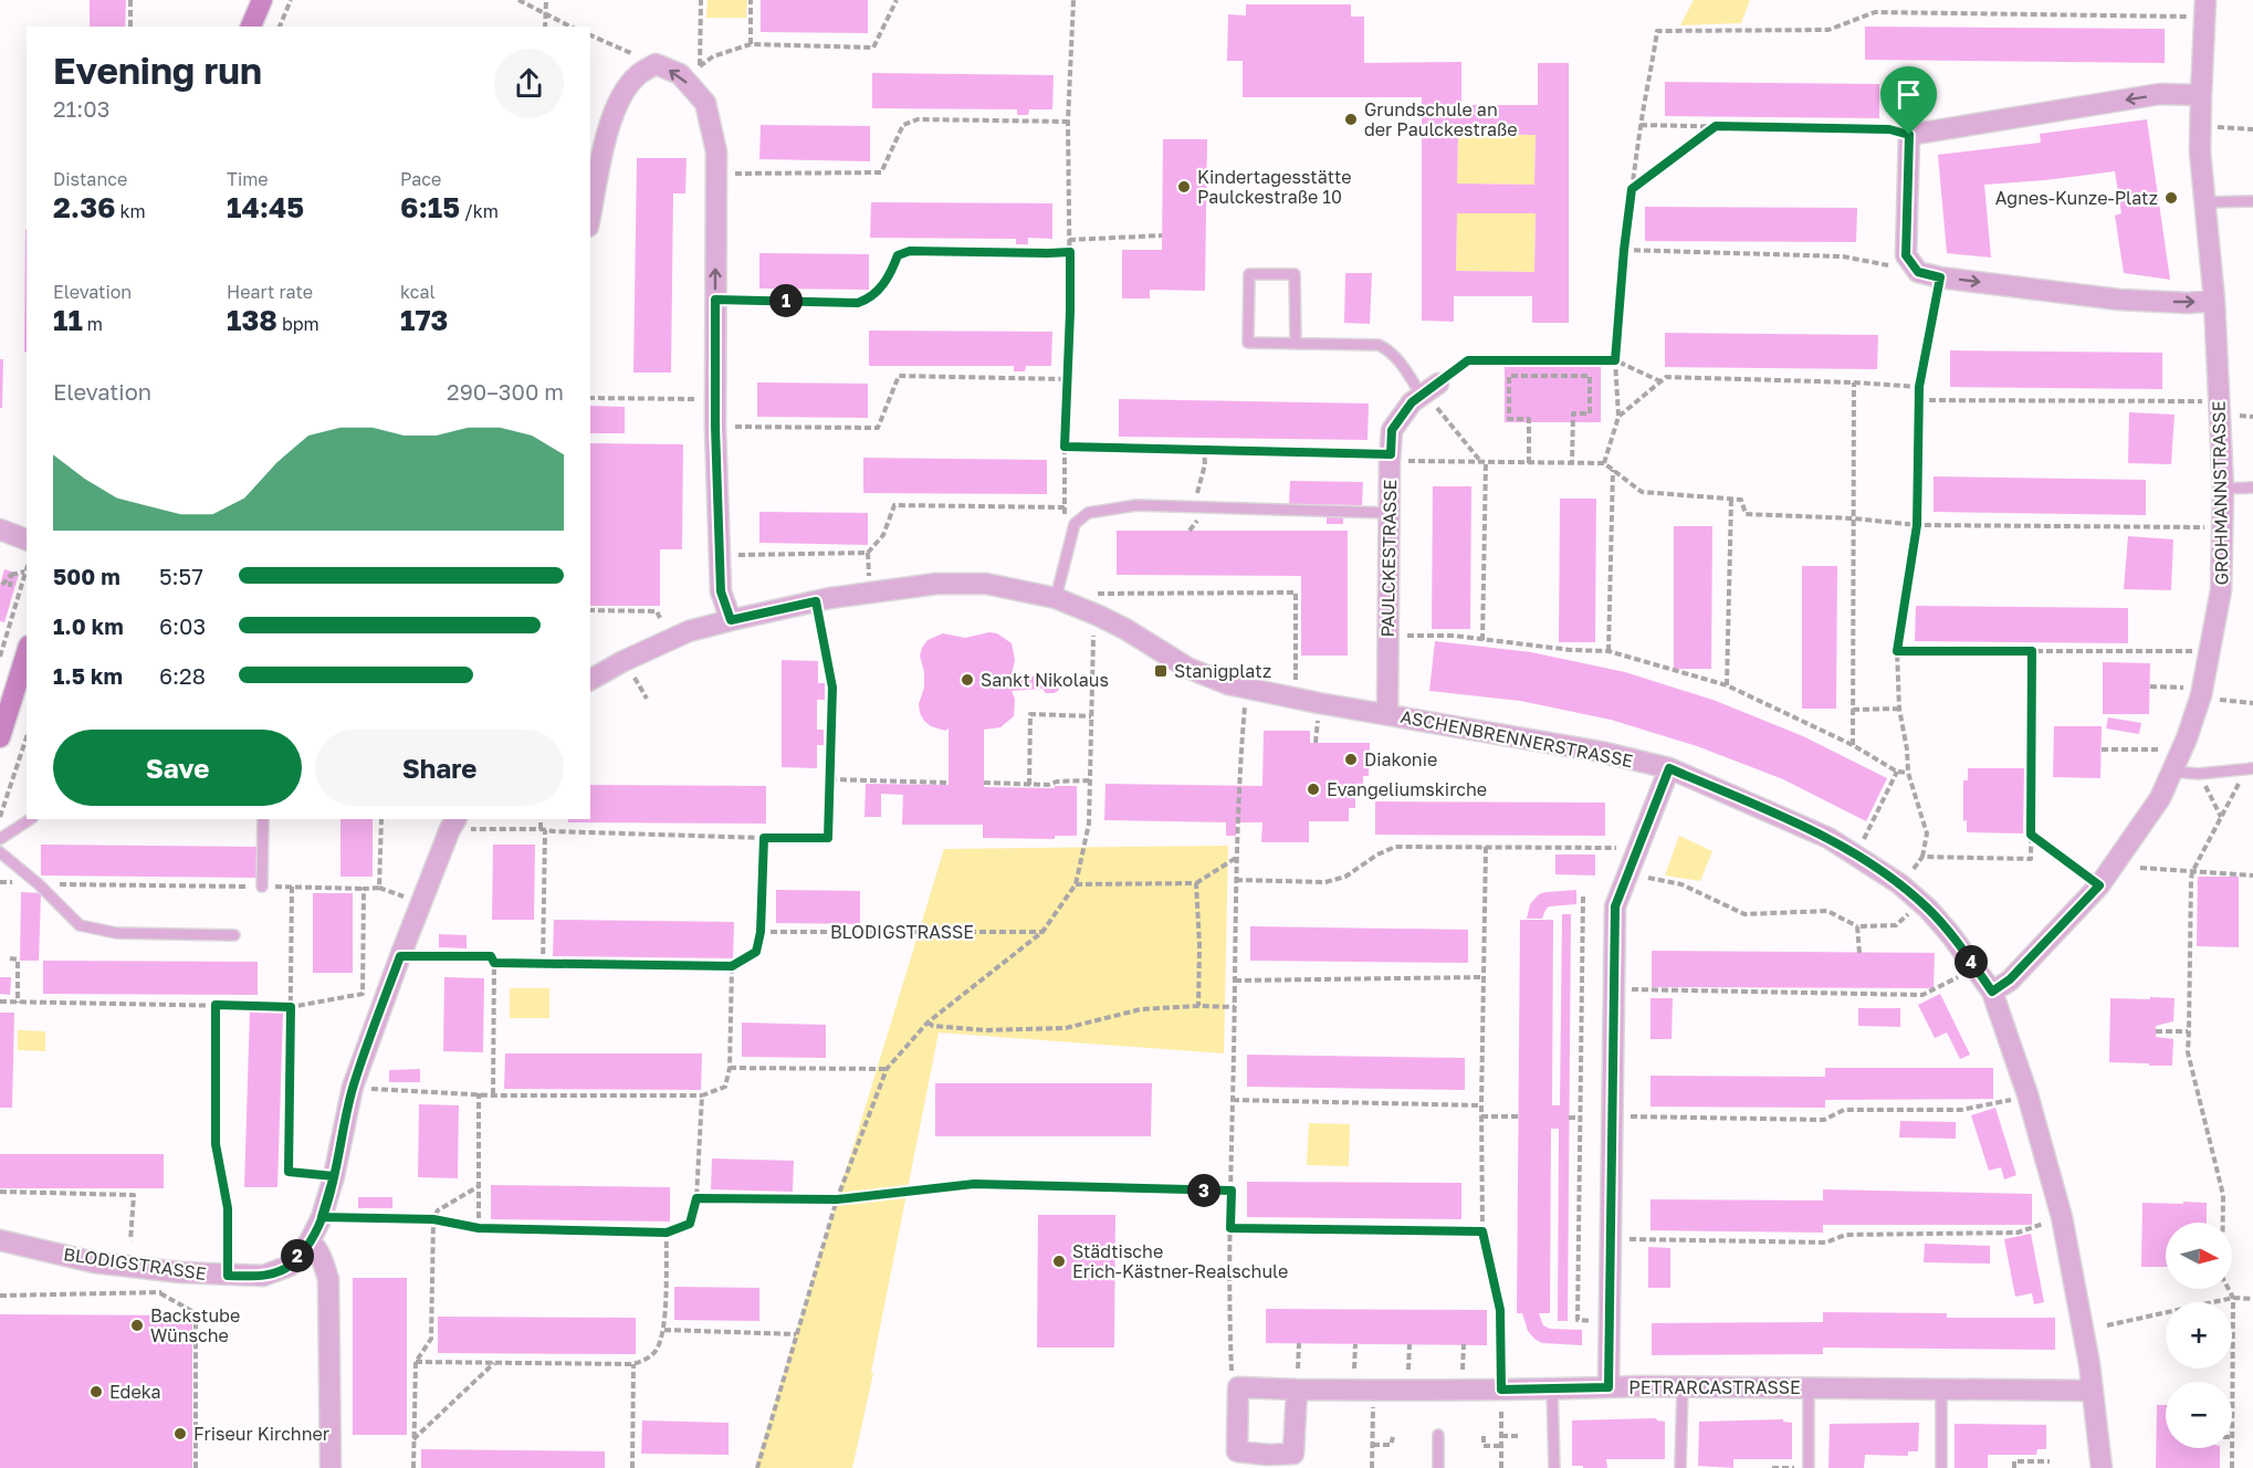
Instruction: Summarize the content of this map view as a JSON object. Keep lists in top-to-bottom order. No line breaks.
{"streets":{"street":["GROHMANNSTRASSE","PAULCKESTRASSE","ASCHENBRENNERSTRASSE","BLODIGSTRASSE","PETRARCASTRASSE"]},"crossings":[["GROHMANNSTRASSE","ASCHENBRENNERSTRASSE"],["PAULCKESTRASSE","ASCHENBRENNERSTRASSE"],["ASCHENBRENNERSTRASSE","PETRARCASTRASSE"]],"places":{"other":["Grundschule an der Paulckestraße","Kindertagesstätte Paulckestraße 10","Agnes-Kunze-Platz","Sankt Nikolaus","Diakonie","Evangeliumskirche","Städtische Erich-Kästner-Realschule","Backstube Wünsche","Edeka","Friseur Kirchner"],"transit":["Stanigplatz"]},"north":"right","page":{"heading":["Evening run","21:03"],"stats":[["Distance","2.36 km"],["Time","14:45"],["Pace","6:15 /km"],["Elevation","11 m"],["Heart rate","138 bpm"],["kcal","173"]],"pins":["1","4","3","2"],"chart":["Elevation","290–300 m"],"list":[{"name":"500 m","note":"5:57"},{"name":"1.0 km","note":"6:03"},{"name":"1.5 km","note":"6:28"}],"buttons":["Save","Share"],"map_buttons":["+","−"]}}
